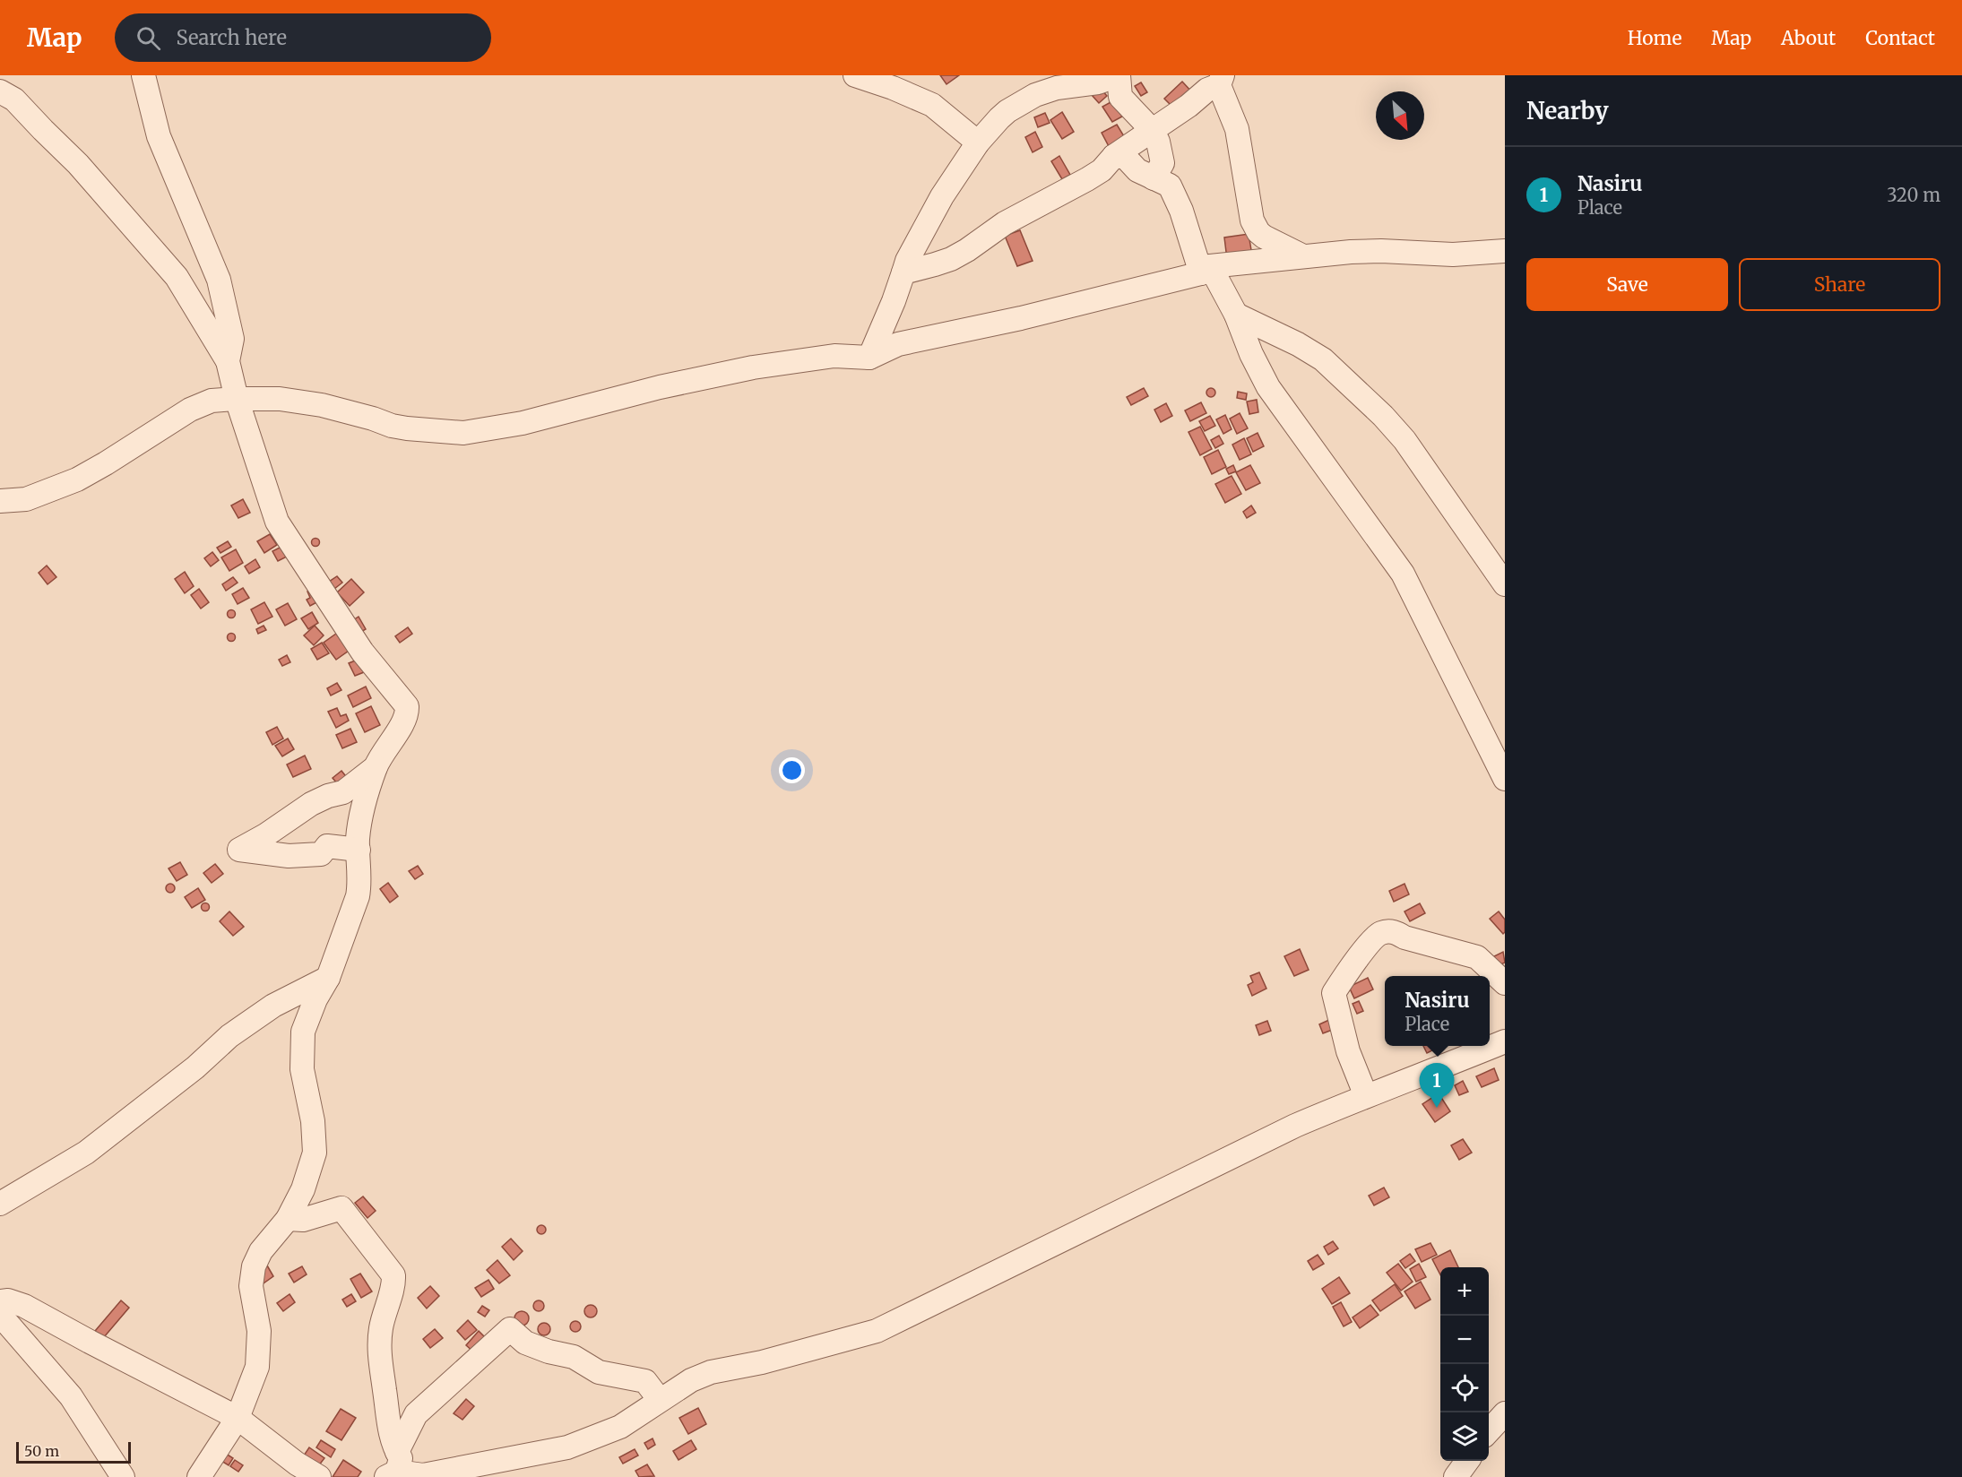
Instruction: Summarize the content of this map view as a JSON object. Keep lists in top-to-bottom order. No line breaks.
{"scale_bar":"50 m","north":"bottom right","page":{"header":"Map","search":"Search here","nav":["Home","Map","About","Contact"],"heading":"Nearby","list":[{"mark":"1","name":"Nasiru","note":"Place","value":"320 m"}],"buttons":["Save","Share"],"popup":["Nasiru","Place"],"pins":"1","map_buttons":["+","−"],"scale":"50 m"}}
